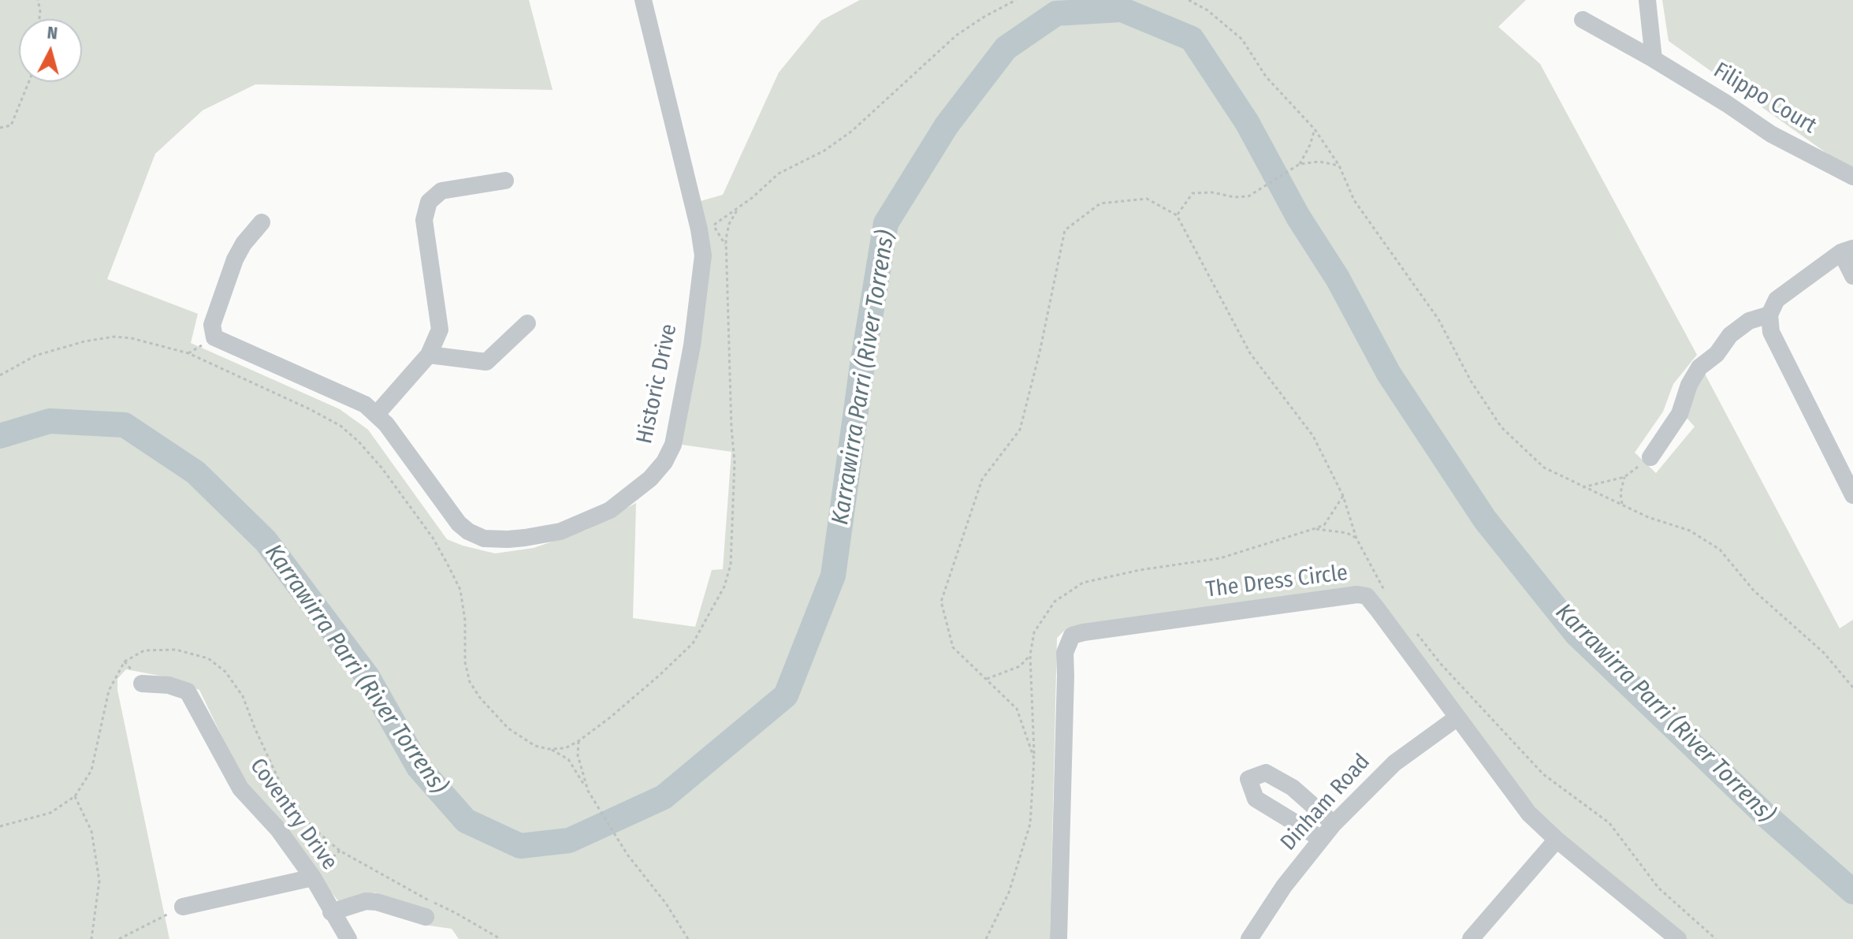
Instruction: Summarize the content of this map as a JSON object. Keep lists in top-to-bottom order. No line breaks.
{"streets":{"street":["Filippo Court","Historic Drive","The Dress Circle","Dinham Road","Coventry Drive"]},"crossings":[["The Dress Circle","Dinham Road"]],"water":["Karrawirra Parri (River Torrens)"],"north":"top"}
